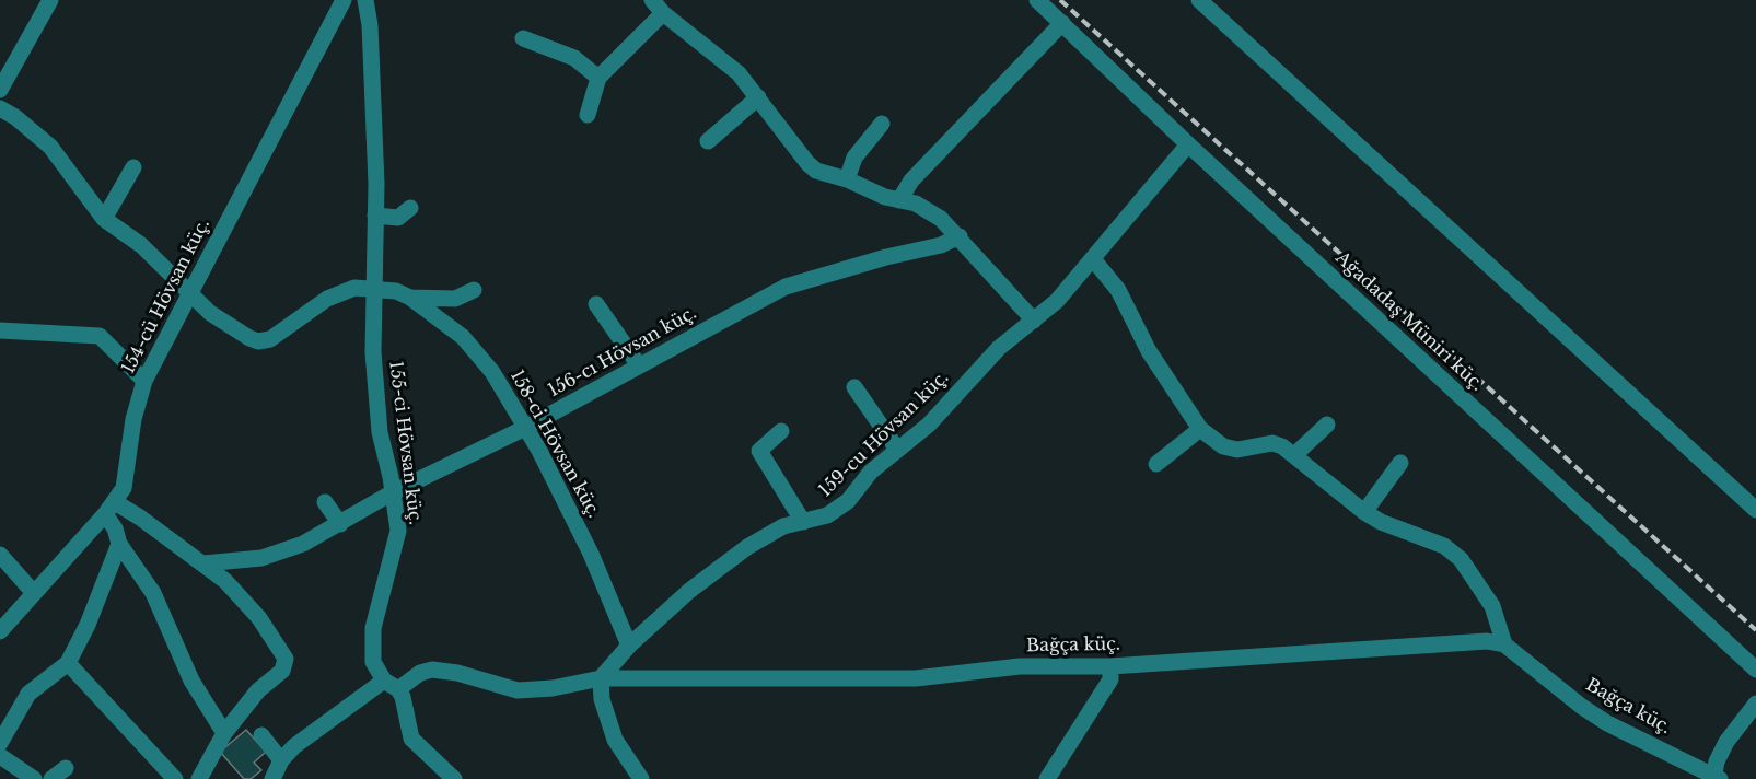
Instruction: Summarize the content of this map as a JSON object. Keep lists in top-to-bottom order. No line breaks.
{"streets":{"street":["154-cü Hövsan küç.","Ağadadaş Müniri küç.","156-cı Hövsan küç.","159-cu Hövsan küç.","155-ci Hövsan küç.","158-ci Hövsan küç.","Bağça küç."]},"crossings":[["154-cü Hövsan küç.","158-ci Hövsan küç."],["Ağadadaş Müniri küç.","159-cu Hövsan küç."],["156-cı Hövsan küç.","155-ci Hövsan küç."],["156-cı Hövsan küç.","158-ci Hövsan küç."],["159-cu Hövsan küç.","158-ci Hövsan küç."],["159-cu Hövsan küç.","Bağça küç."],["155-ci Hövsan küç.","158-ci Hövsan küç."]]}
